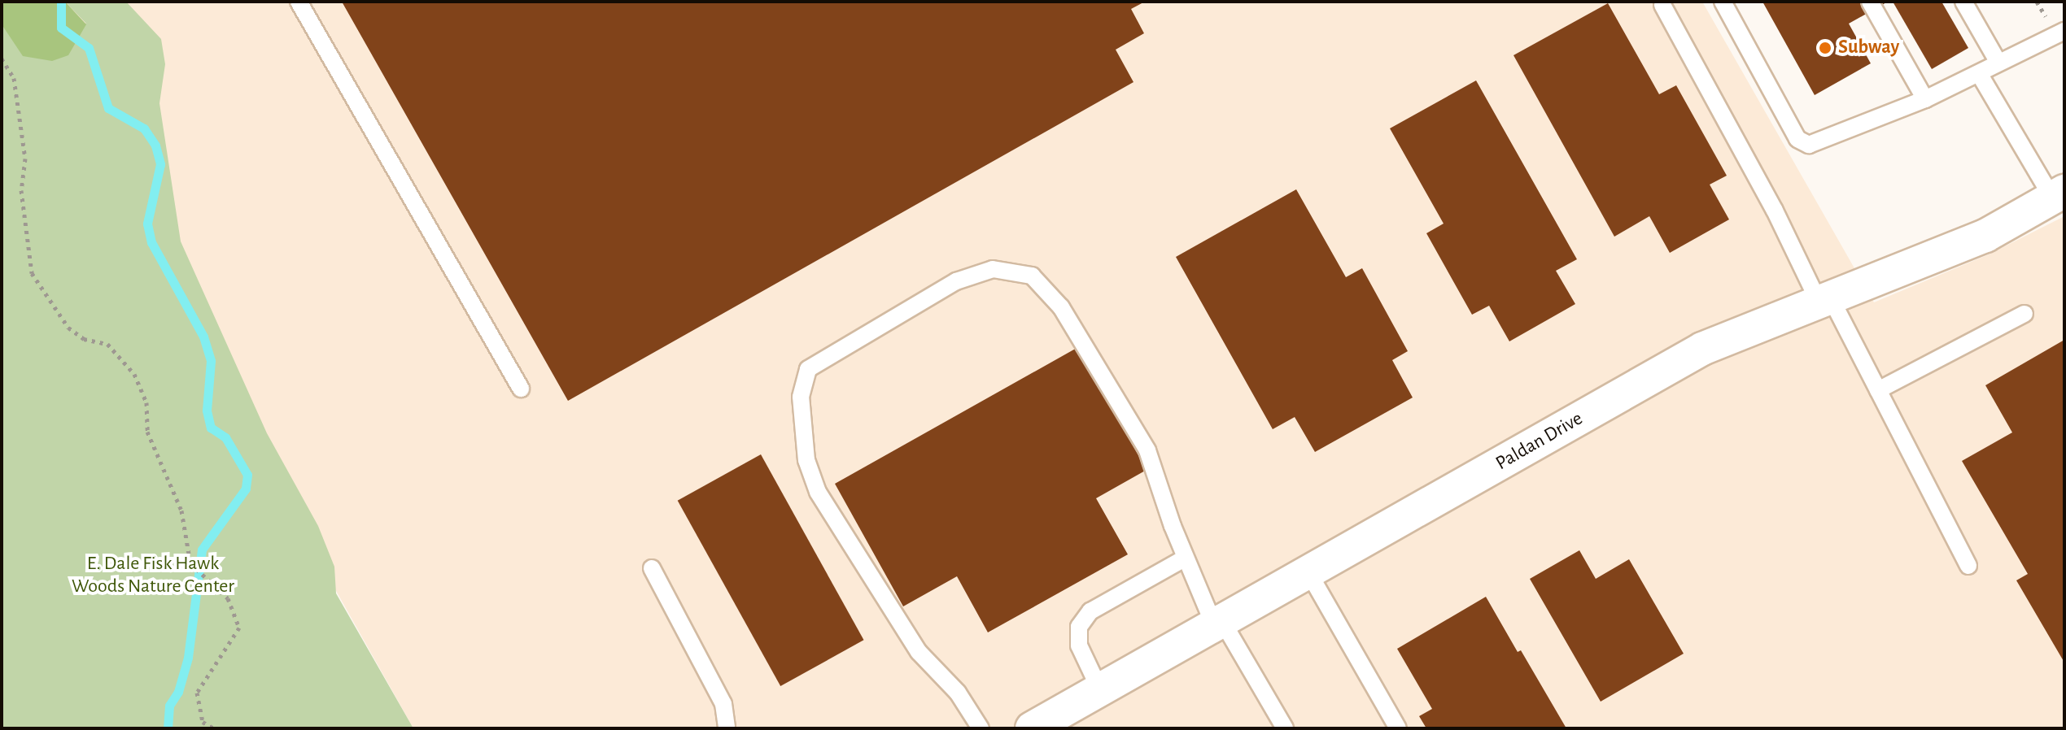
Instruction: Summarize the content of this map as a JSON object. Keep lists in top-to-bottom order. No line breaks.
{"streets":{"street":["Paldan Drive"]},"parks":["E. Dale Fisk Hawk Woods Nature Center"],"places":["Subway"]}
